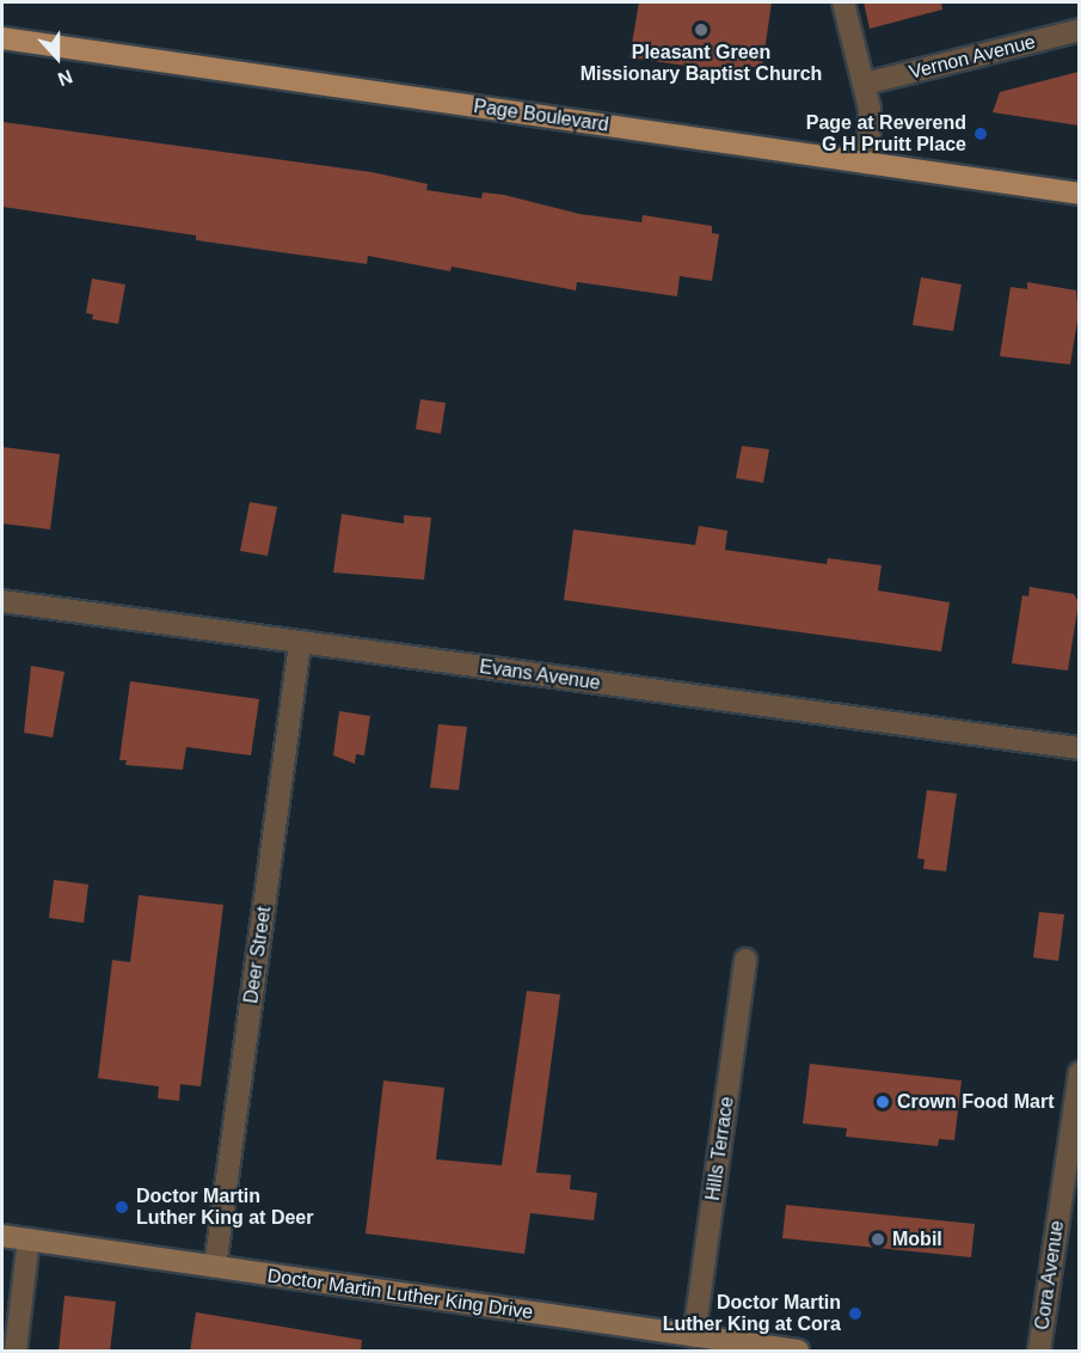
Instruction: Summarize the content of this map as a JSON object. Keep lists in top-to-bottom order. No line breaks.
{"streets":{"main road":["Page Boulevard","Doctor Martin Luther King Drive"],"street":["Vernon Avenue","Evans Avenue","Deer Street","Hills Terrace","Cora Avenue"]},"crossings":[["Evans Avenue","Deer Street"],["Deer Street","Doctor Martin Luther King Drive"],["Hills Terrace","Doctor Martin Luther King Drive"]],"places":["Pleasant Green Missionary Baptist Church","Page at Reverend G H Pruitt Place","Crown Food Mart","Doctor Martin Luther King at Deer","Mobil","Doctor Martin Luther King at Cora"],"north":"bottom"}
